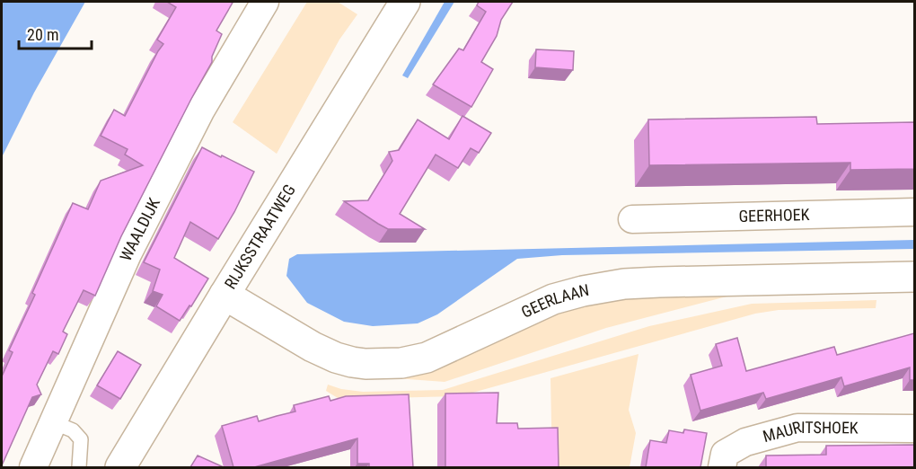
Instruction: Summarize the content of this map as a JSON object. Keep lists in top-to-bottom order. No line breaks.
{"streets":{"street":["GEERHOEK","WAALDIJK","RIJKSSTRAATWEG","GEERLAAN","MAURITSHOEK"]},"crossings":[["RIJKSSTRAATWEG","GEERLAAN"]],"scale_bar":"20 m"}
